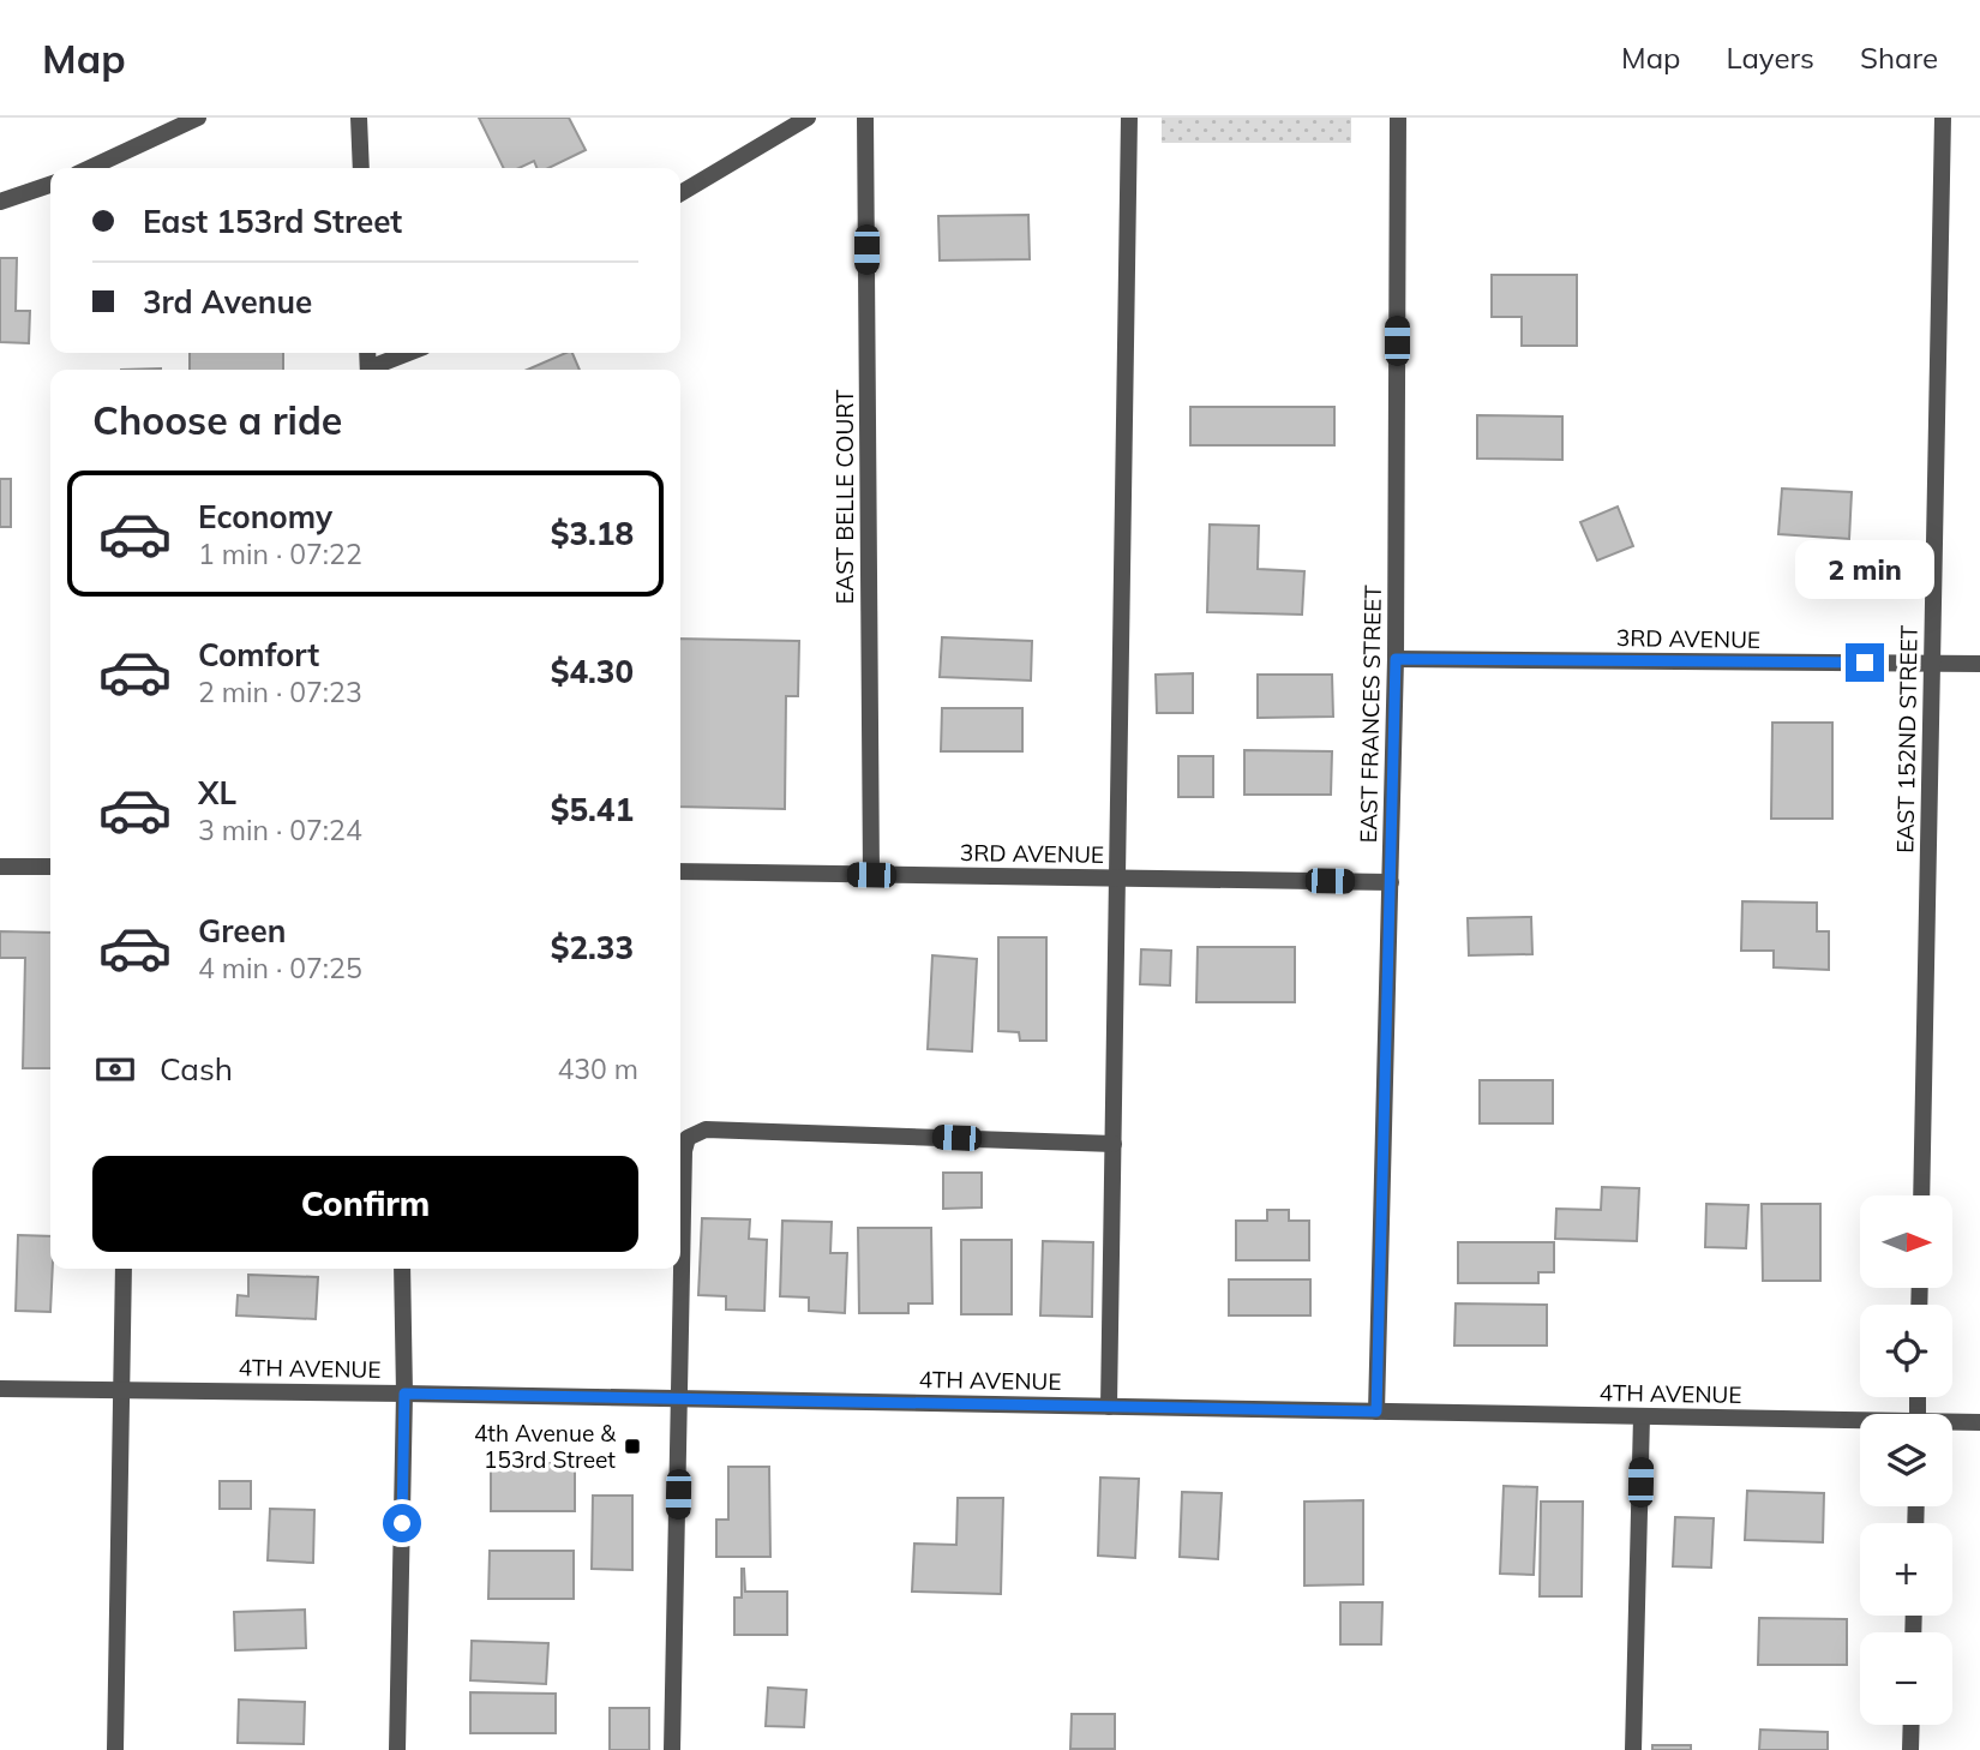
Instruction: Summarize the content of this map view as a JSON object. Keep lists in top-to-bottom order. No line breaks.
{"streets":{"street":["EAST BELLE COURT","3RD AVENUE","EAST FRANCES STREET","EAST 152ND STREET","4TH AVENUE"]},"crossings":[["EAST BELLE COURT","3RD AVENUE"],["3RD AVENUE","EAST FRANCES STREET"],["3RD AVENUE","EAST 152ND STREET"],["EAST FRANCES STREET","4TH AVENUE"]],"places":{"transit":["4th Avenue & 153rd Street"]},"north":"right","page":{"header":"Map","nav":["Map","Layers","Share"],"banner":["East 153rd Street","3rd Avenue"],"heading":"Choose a ride","list":[{"name":"Economy","note":"1 min · 07:22","value":"$3.18"},{"name":"Comfort","note":"2 min · 07:23","value":"$4.30"},{"name":"XL","note":"3 min · 07:24","value":"$5.41"},{"name":"Green","note":"4 min · 07:25","value":"$2.33"}],"bubble":"2 min","pay":["Cash","430 m"],"buttons":"Confirm","map_buttons":["+","−"]}}
